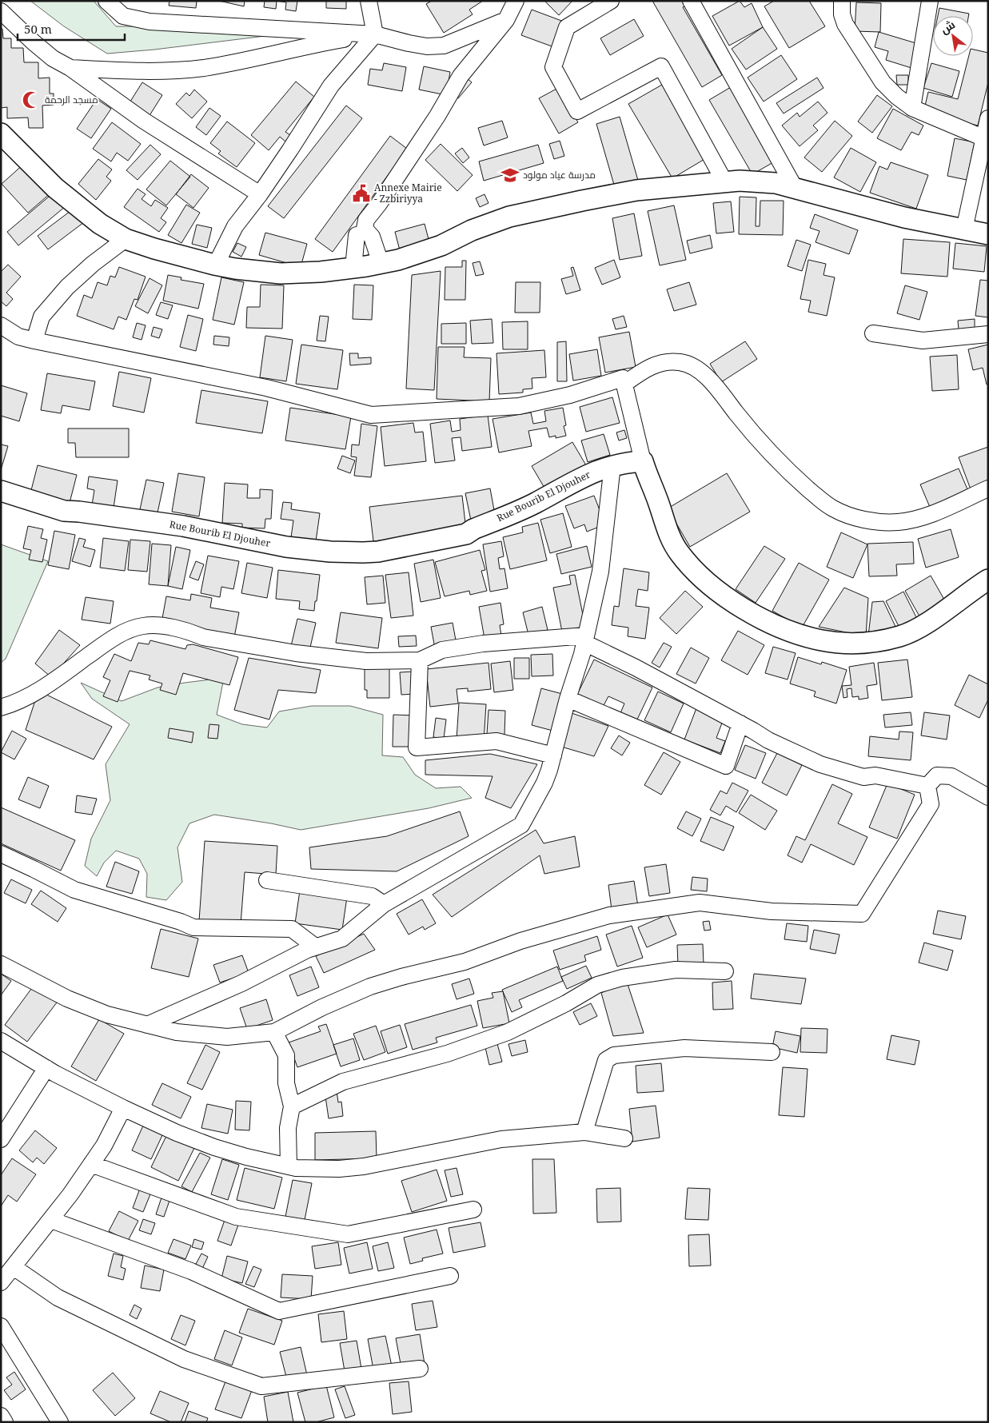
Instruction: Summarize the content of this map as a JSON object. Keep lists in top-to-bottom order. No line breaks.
{"streets":{"main road":["Rue Bourib El Djouher"]},"places":{"mosque":["مسجد الرحمة"],"school or university":["مدرسة عياد مولود"],"public building":["Annexe Mairie - Zzbiriyya"]},"scale_bar":"50 m","north":"top left"}
